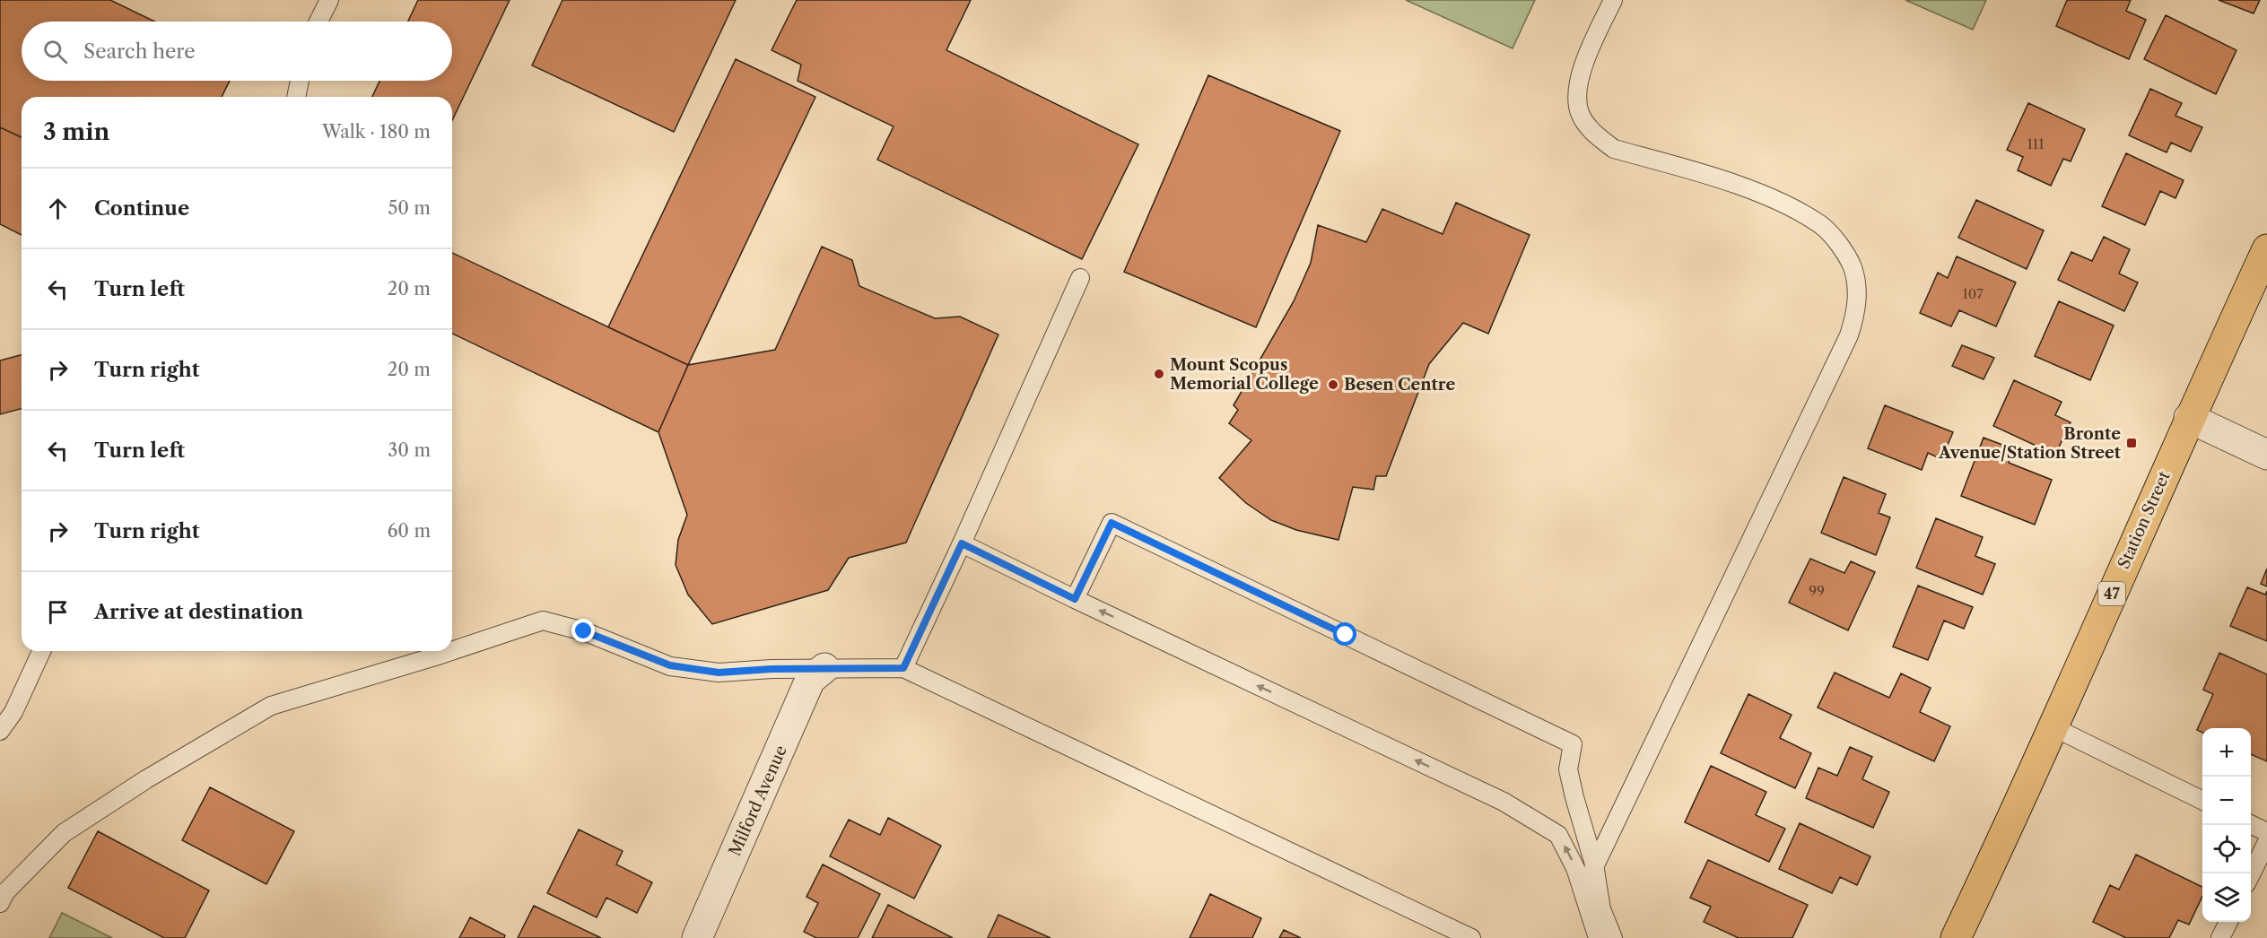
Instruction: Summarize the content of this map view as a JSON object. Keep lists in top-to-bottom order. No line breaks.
{"streets":{"main road":["Station Street","47"],"street":["Milford Avenue"]},"places":{"other":["Mount Scopus Memorial College","Besen Centre"],"transit":["Bronte Avenue/Station Street"]},"house_numbers":["111","107","99"],"page":{"search":"Search here","heading":["3 min","Walk · 180 m"],"list":[["Continue","50 m"],["Turn left","20 m"],["Turn right","20 m"],["Turn left","30 m"],["Turn right","60 m"],"Arrive at destination"],"map_buttons":["+","−"]}}
